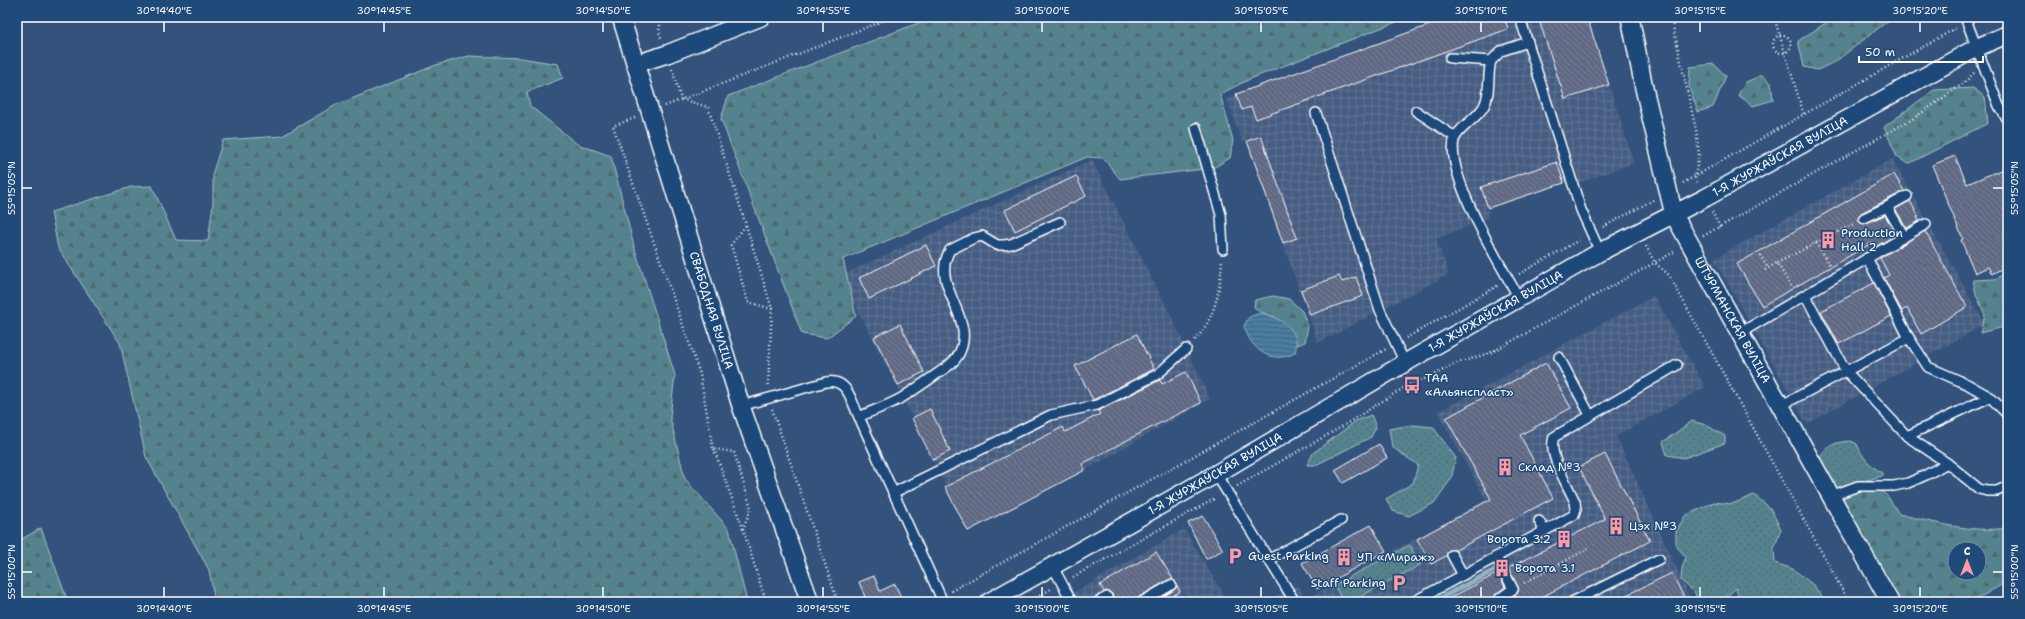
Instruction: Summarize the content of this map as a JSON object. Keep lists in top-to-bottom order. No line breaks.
{"streets":{"street":["1-Я ЖУРЖАЎСКАЯ ВУЛІЦА","СВАБОДНАЯ ВУЛІЦА","ШТУРМАНСКАЯ ВУЛІЦА"]},"crossings":[["1-Я ЖУРЖАЎСКАЯ ВУЛІЦА","ШТУРМАНСКАЯ ВУЛІЦА"]],"places":{"building":["Production Hall 2","Склад №3","Цэх №3","Ворота 3.2","УП «Мираж»","Ворота 3.1"],"bus stop":["ТАА «Альянспласт»"],"parking":["Guest Parking","Staff Parking"]},"scale_bar":"50 m","north":"top","coordinates":["30°14'40\"E","30°14'45\"E","30°14'50\"E","30°14'55\"E","30°15'00\"E","30°15'05\"E","30°15'10\"E","30°15'15\"E","30°15'20\"E","55°15'05\"N","55°15'00\"N"]}
